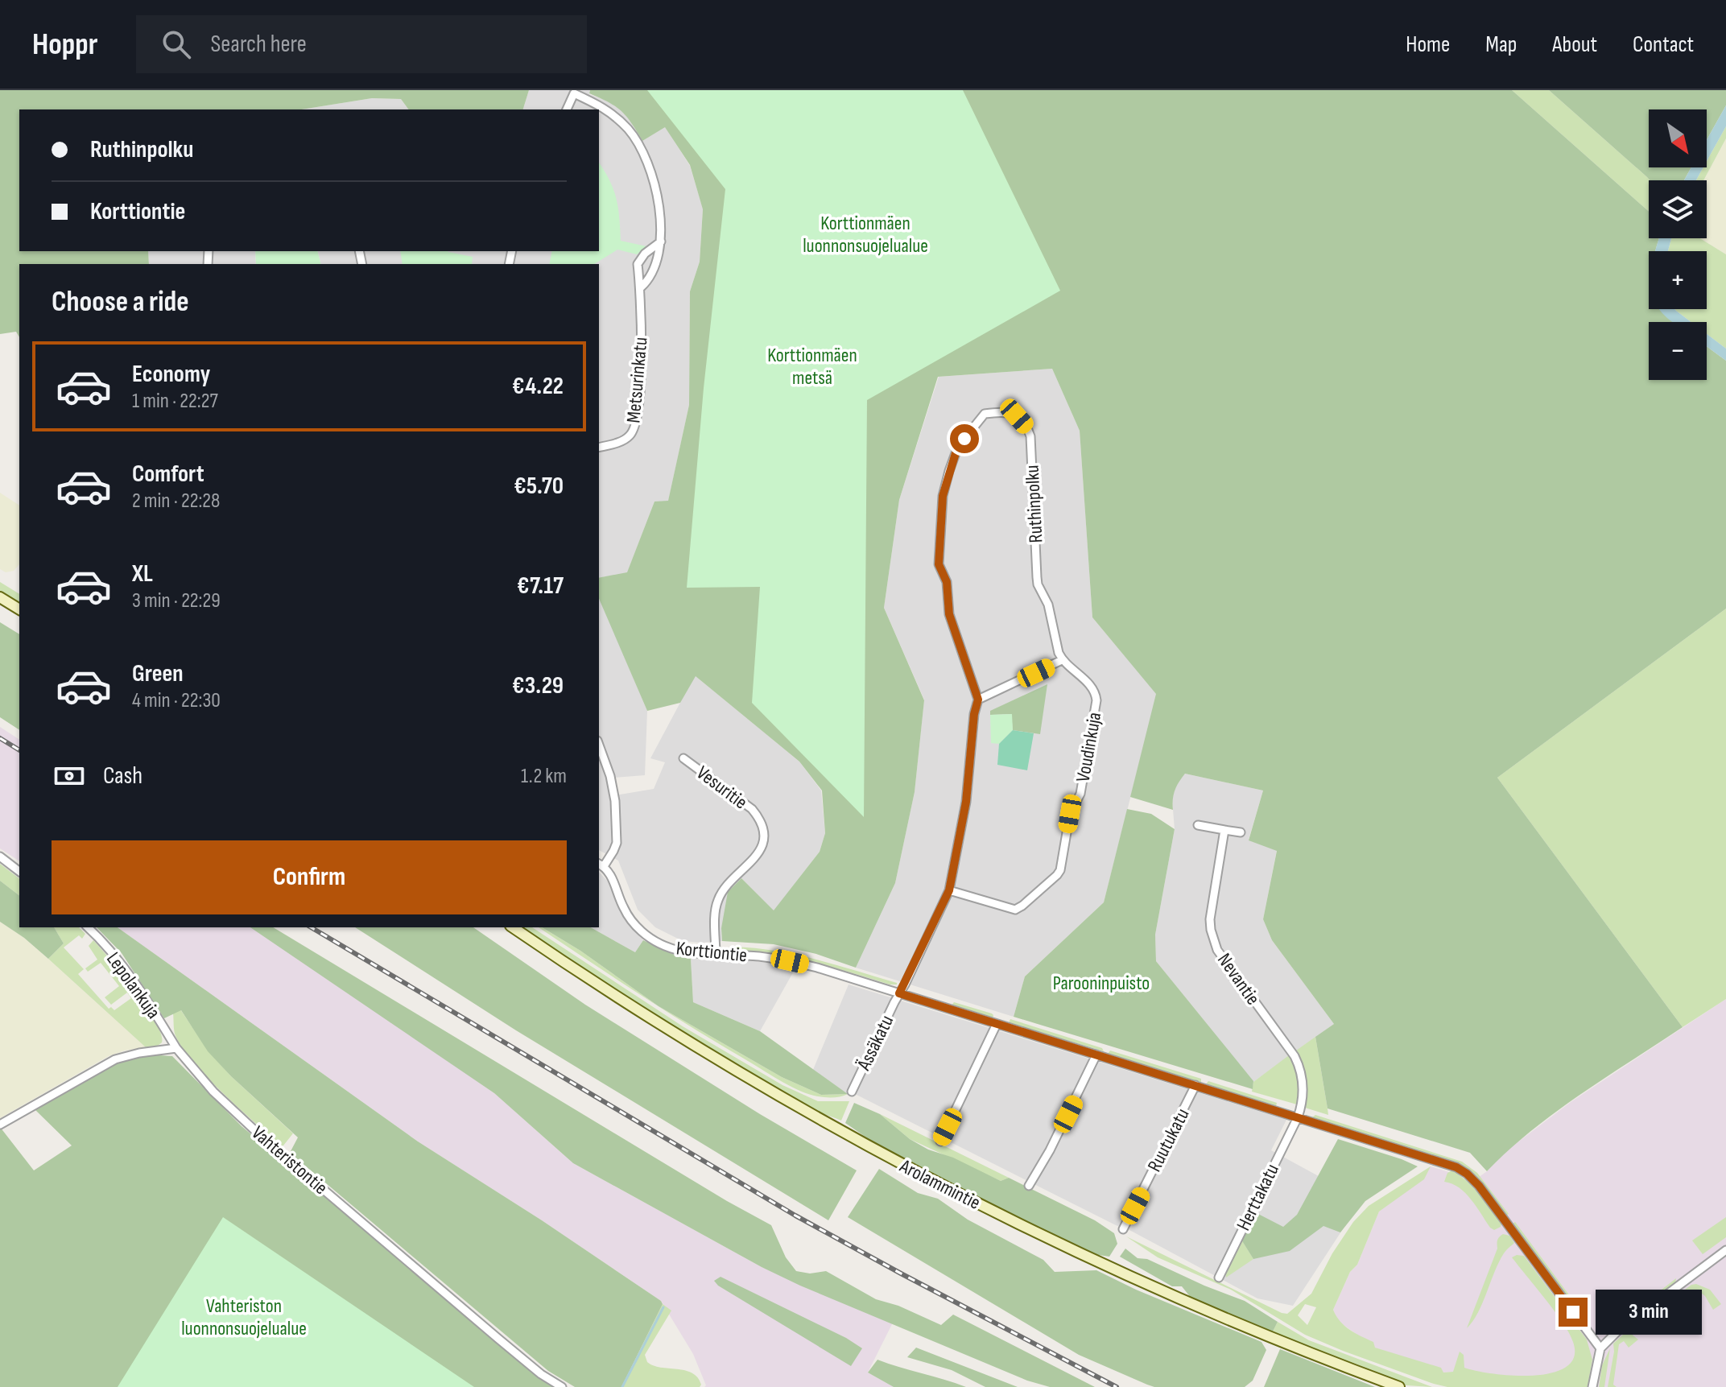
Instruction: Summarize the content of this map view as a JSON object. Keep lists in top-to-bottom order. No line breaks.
{"streets":{"street":["Metsurinkatu","Ruthinpolku","Voudinkuja","Vesuritie","Korttiontie","Nevantie","Lepolankuja","Ässäkatu","Ruutukatu","Vahteristontie","Arolammintie","Herttakatu"]},"crossings":[["Ruthinpolku","Voudinkuja"],["Ruthinpolku","Ässäkatu"],["Voudinkuja","Ässäkatu"],["Vesuritie","Korttiontie"],["Korttiontie","Nevantie"],["Korttiontie","Ässäkatu"],["Korttiontie","Ruutukatu"],["Korttiontie","Herttakatu"],["Nevantie","Herttakatu"],["Lepolankuja","Vahteristontie"]],"parks":["Korttionmäen luonnonsuojelualue","Korttionmäen metsä","Parooninpuisto","Vahteriston luonnonsuojelualue"],"north":"bottom right","page":{"header":"Hoppr","search":"Search here","nav":["Home","Map","About","Contact"],"map_buttons":["+","−"],"banner":["Ruthinpolku","Korttiontie"],"heading":"Choose a ride","list":[{"name":"Economy","note":"1 min · 22:27","value":"€4.22"},{"name":"Comfort","note":"2 min · 22:28","value":"€5.70"},{"name":"XL","note":"3 min · 22:29","value":"€7.17"},{"name":"Green","note":"4 min · 22:30","value":"€3.29"}],"pay":["Cash","1.2 km"],"buttons":"Confirm","bubble":"3 min"}}
